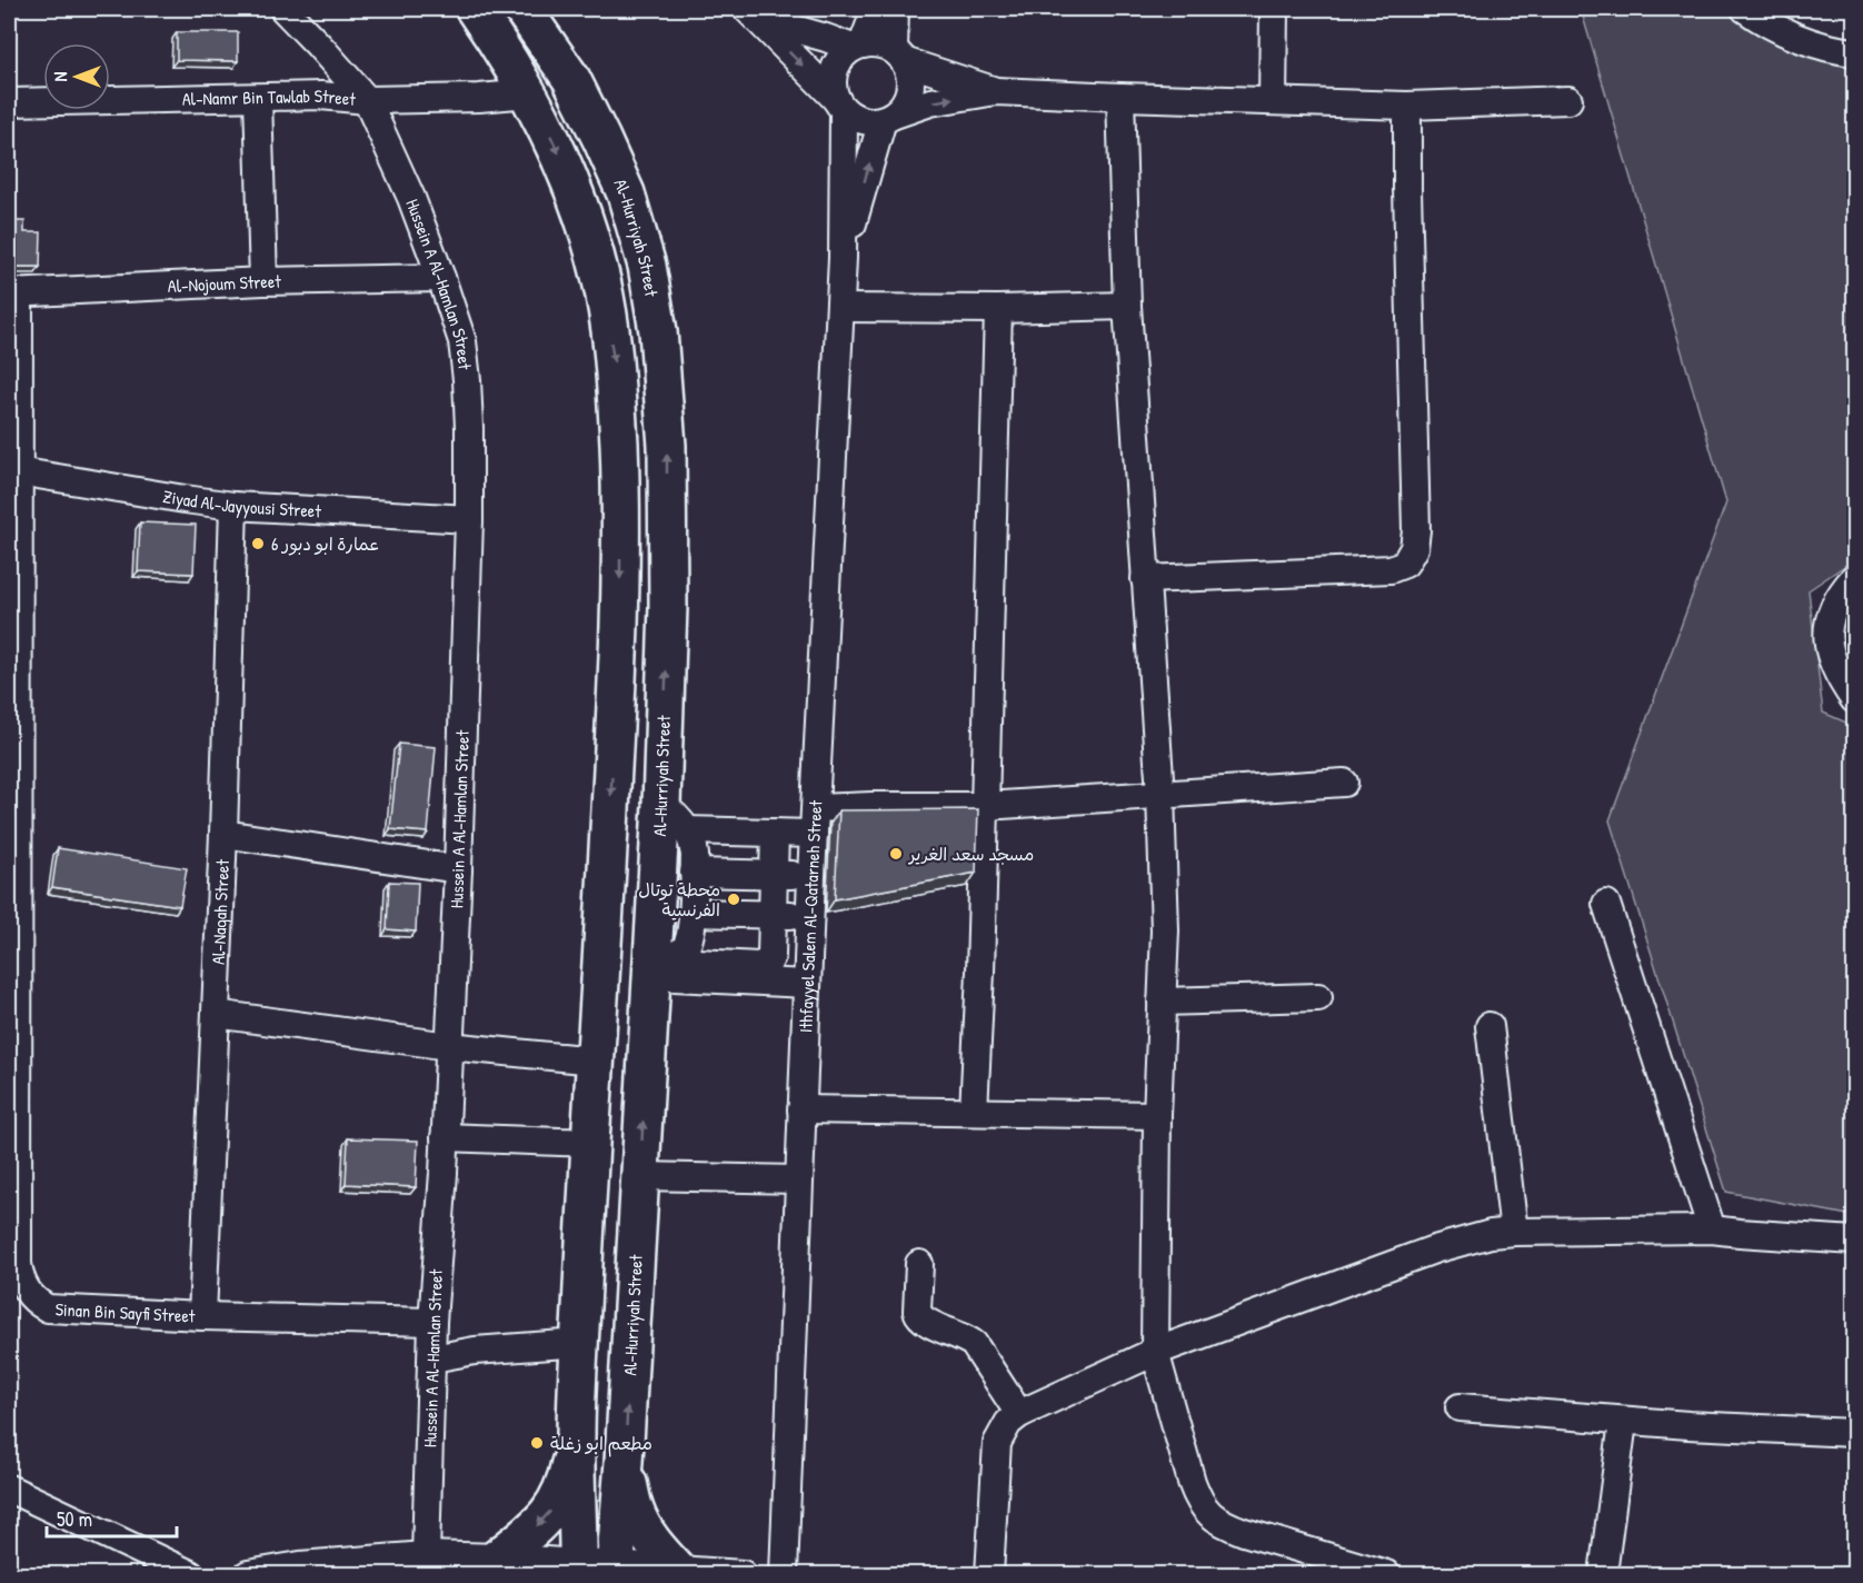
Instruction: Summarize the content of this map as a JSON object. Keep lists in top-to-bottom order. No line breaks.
{"streets":{"highway":["Al-Hurriyah Street"],"street":["Al-Namr Bin Tawlab Street","Al-Nojoum Street","Hussein A Al-Hamlan Street","Ziyad Al-Jayyousi Street","Al-Naqah Street","Ithfayyel Salem Al-Qatarneh Street","Sinan Bin Sayfi Street"]},"crossings":[["Al-Namr Bin Tawlab Street","Hussein A Al-Hamlan Street"],["Al-Nojoum Street","Hussein A Al-Hamlan Street"],["Al-Nojoum Street","Sinan Bin Sayfi Street"],["Hussein A Al-Hamlan Street","Ziyad Al-Jayyousi Street"],["Hussein A Al-Hamlan Street","Sinan Bin Sayfi Street"],["Ziyad Al-Jayyousi Street","Al-Naqah Street"],["Ziyad Al-Jayyousi Street","Sinan Bin Sayfi Street"],["Al-Naqah Street","Sinan Bin Sayfi Street"]],"places":["عمارة ابو دبور 6","مسجد سعد الغرير","محطة توتال الفرنسية","مطعم ابو زغلة"],"scale_bar":"50 m","north":"left"}
